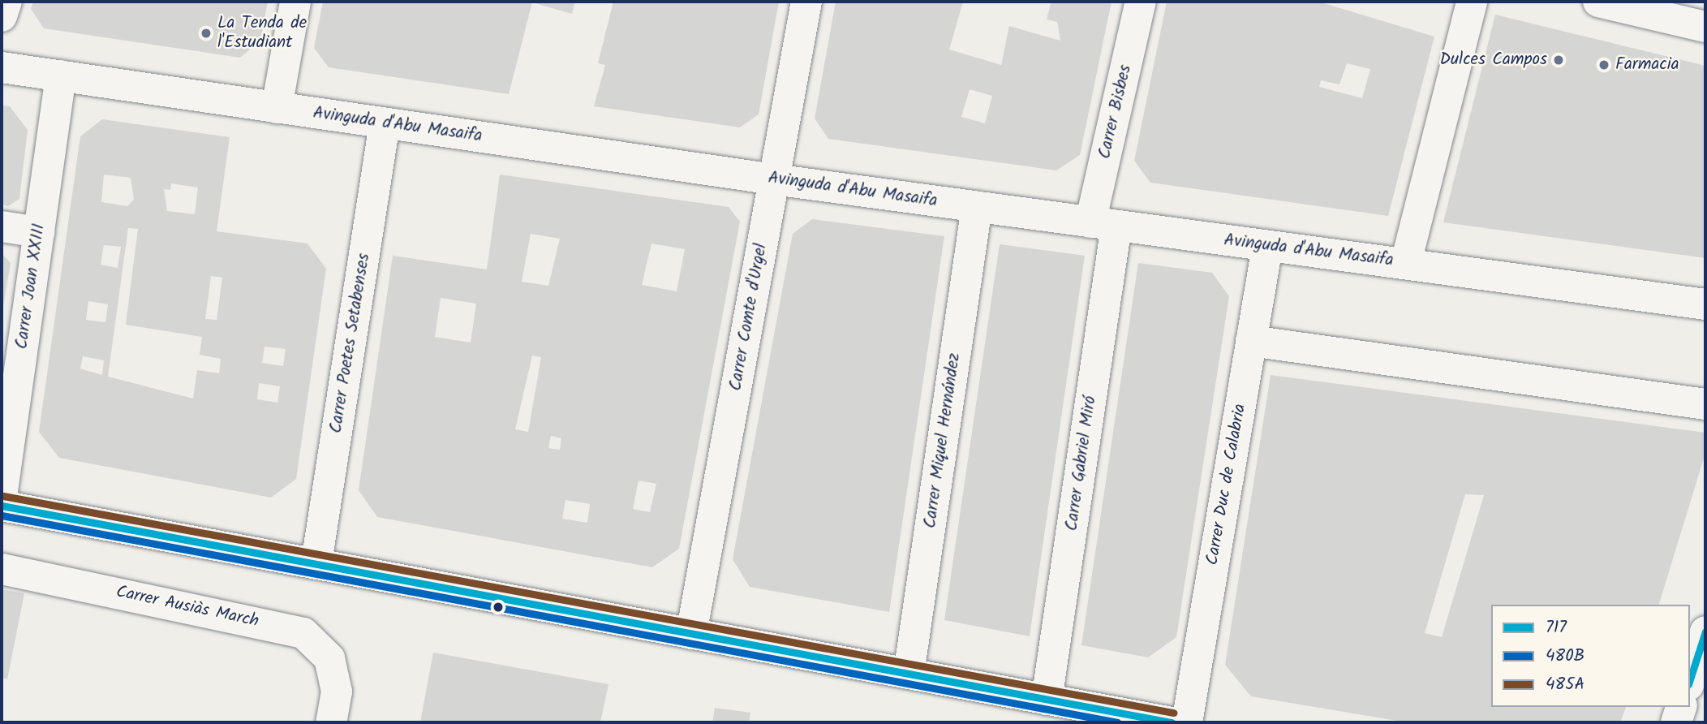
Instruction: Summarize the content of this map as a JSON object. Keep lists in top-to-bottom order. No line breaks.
{"streets":{"street":["Carrer Bisbes","Avinguda d'Abu Masaifa","Carrer Joan XXIII","Carrer Comte d'Urgel","Carrer Poetes Setabenses","Carrer Miquel Hernández","Carrer Gabriel Miró","Carrer Duc de Calabria","Carrer Ausiàs March"]},"crossings":[["Carrer Bisbes","Avinguda d'Abu Masaifa"],["Carrer Bisbes","Carrer Gabriel Miró"],["Avinguda d'Abu Masaifa","Carrer Joan XXIII"],["Avinguda d'Abu Masaifa","Carrer Comte d'Urgel"],["Avinguda d'Abu Masaifa","Carrer Poetes Setabenses"],["Avinguda d'Abu Masaifa","Carrer Miquel Hernández"],["Avinguda d'Abu Masaifa","Carrer Gabriel Miró"],["Avinguda d'Abu Masaifa","Carrer Duc de Calabria"]],"places":["La Tenda de l'Estudiant","Dulces Campos","Farmacia"],"lines":["transit line 485A","transit line 717","transit line 480B"],"legend":["717","480B","485A"]}
